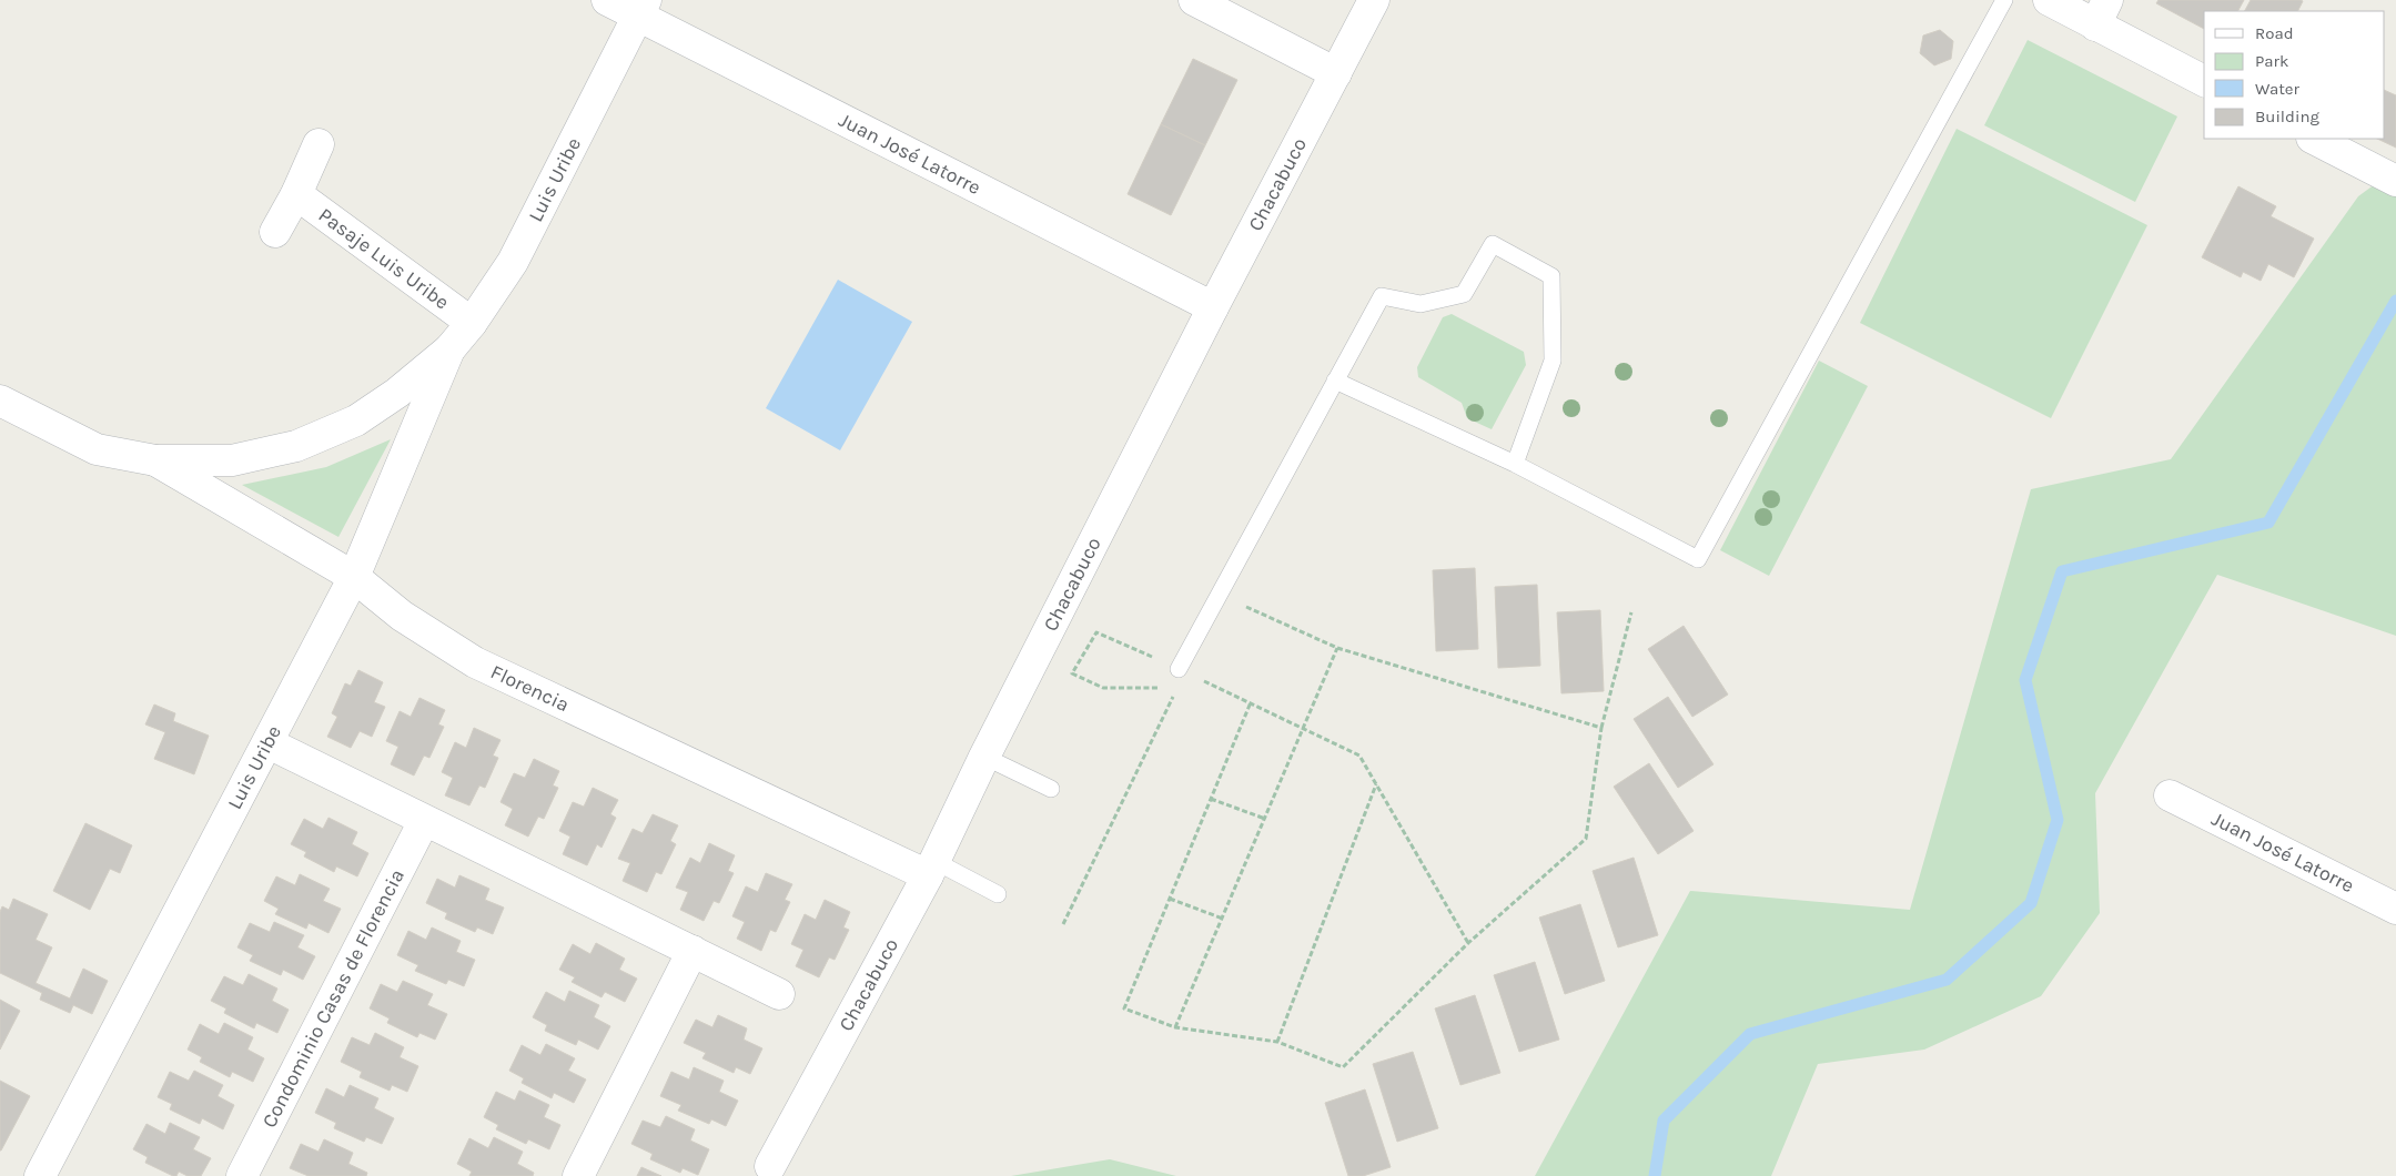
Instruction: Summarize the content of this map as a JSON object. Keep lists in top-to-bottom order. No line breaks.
{"streets":{"street":["Juan José Latorre","Luis Uribe","Chacabuco","Pasaje Luis Uribe","Florencia","Condominio Casas de Florencia"]},"crossings":[["Juan José Latorre","Luis Uribe"],["Juan José Latorre","Chacabuco"],["Luis Uribe","Pasaje Luis Uribe"],["Luis Uribe","Florencia"],["Chacabuco","Florencia"]],"legend":["Road","Park","Water","Building"]}
